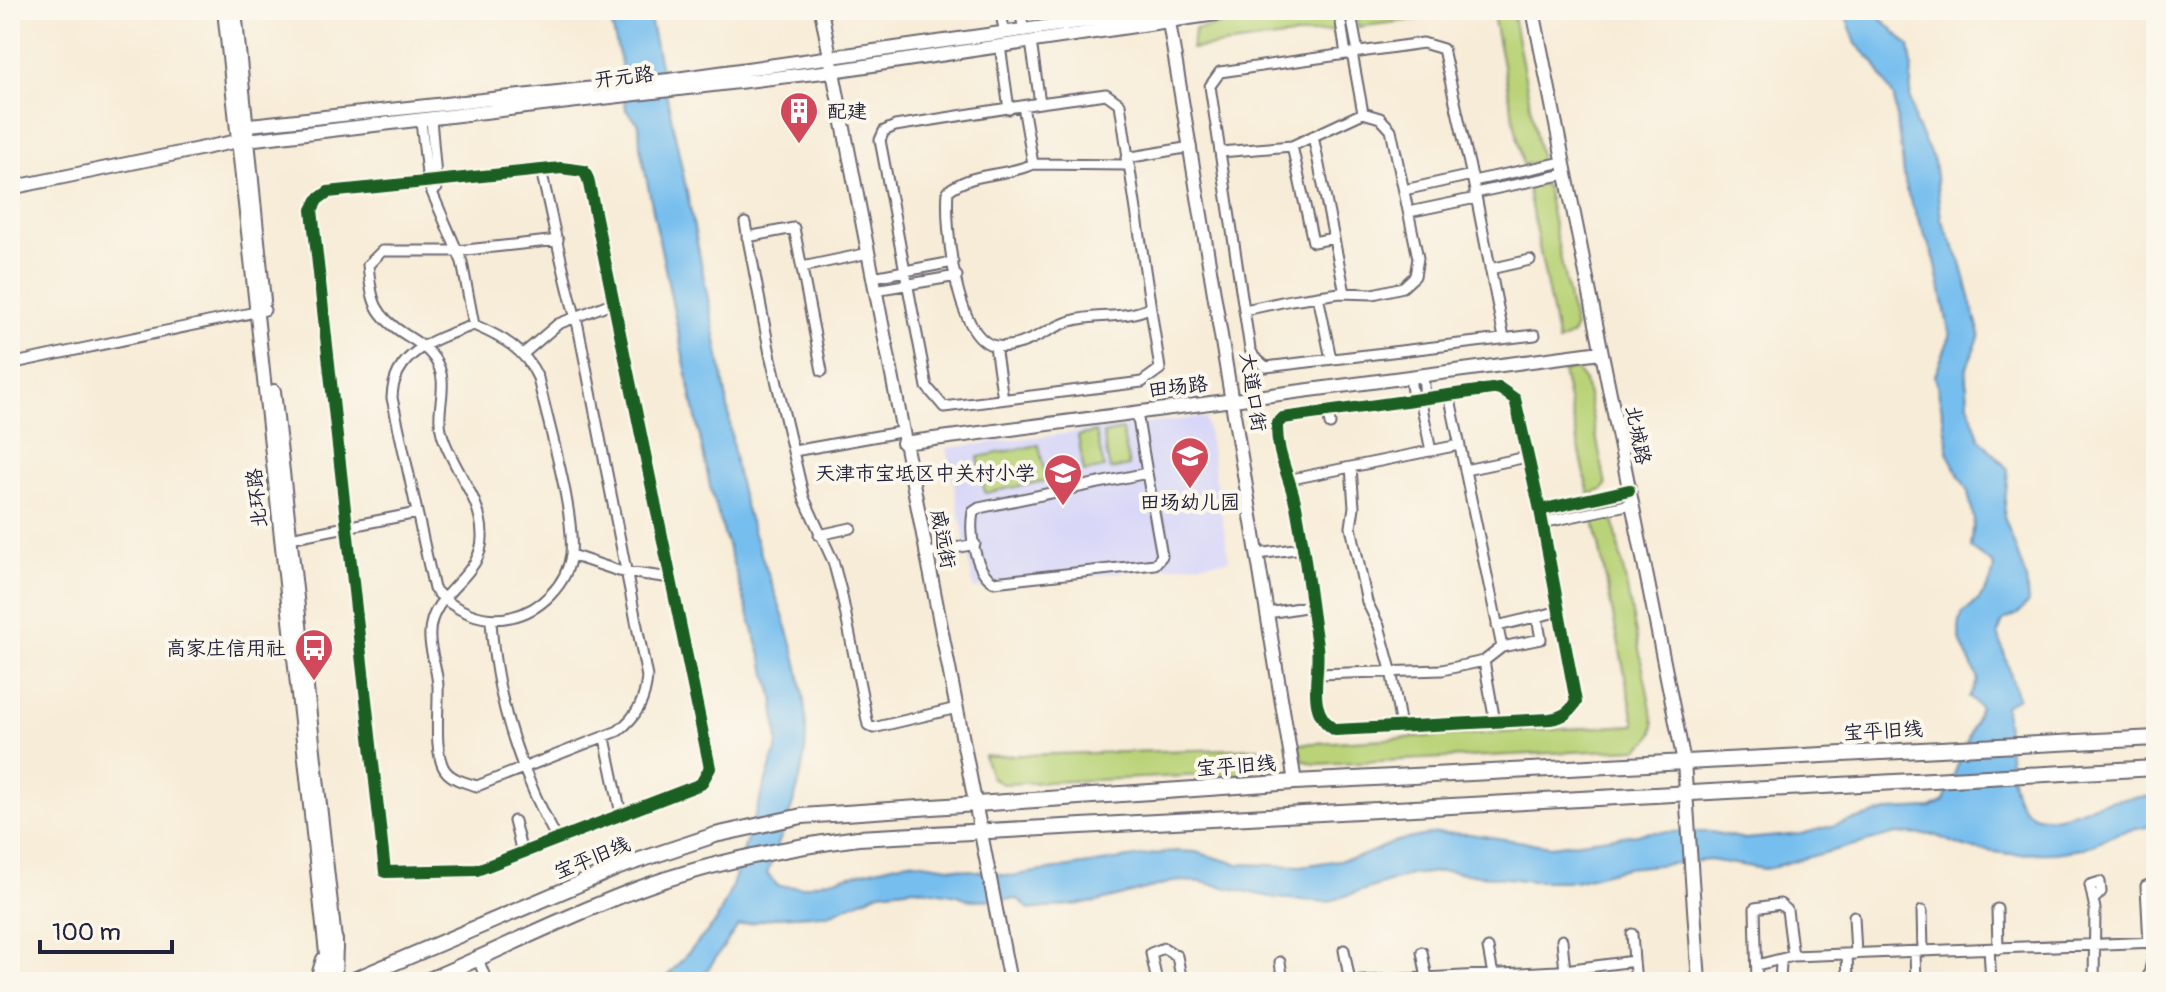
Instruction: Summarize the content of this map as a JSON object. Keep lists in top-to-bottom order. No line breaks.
{"streets":{"main road":["开元路","田场路","大道口街","北城路","北环路","威远街","宝平旧线"]},"crossings":[["开元路","大道口街"],["开元路","北环路"],["开元路","威远街"],["田场路","大道口街"],["田场路","北城路"],["田场路","威远街"],["大道口街","宝平旧线"],["北城路","宝平旧线"],["威远街","宝平旧线"]],"places":{"building":["配建"],"school or university":["田场幼儿园","天津市宝坻区中关村小学"],"bus stop":["高家庄信用社"]},"scale_bar":"100 m"}
